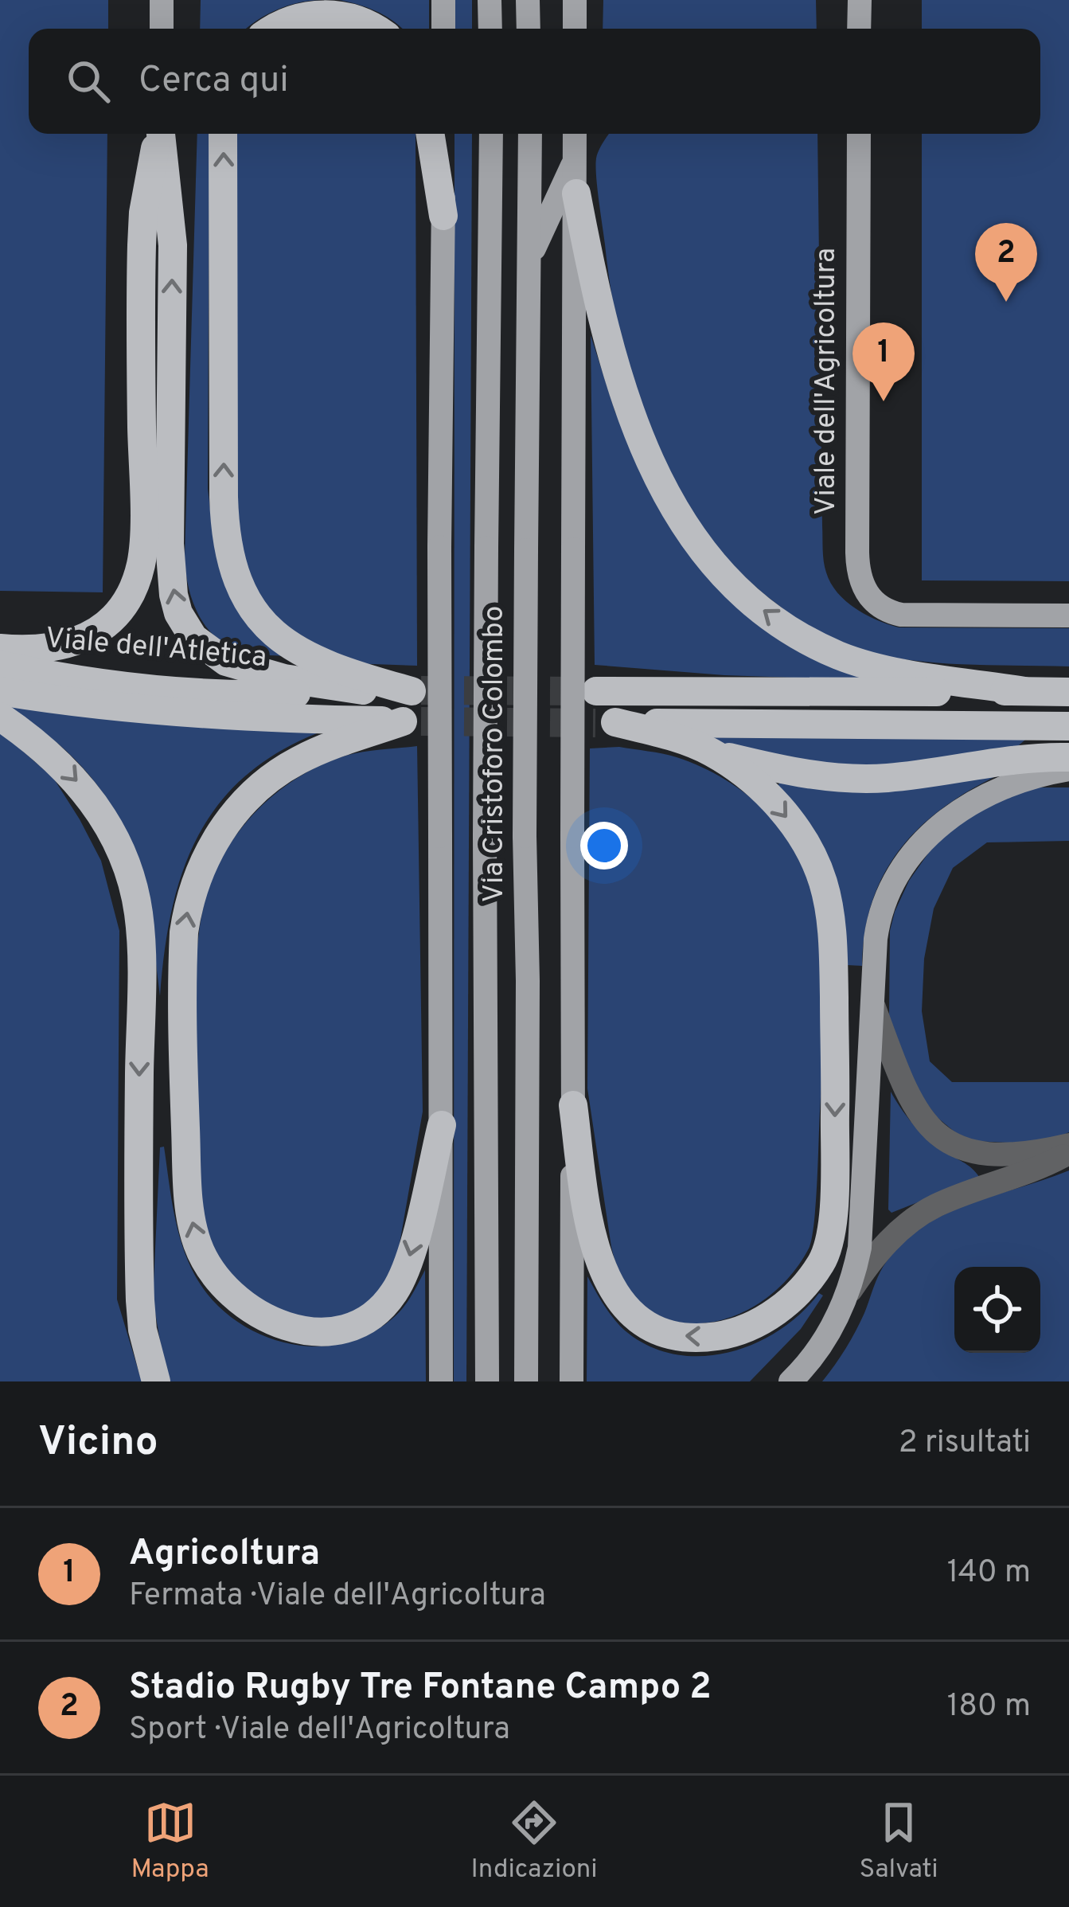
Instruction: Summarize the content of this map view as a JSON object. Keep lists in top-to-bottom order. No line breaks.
{"streets":{"highway":["Viale dell'Atletica"],"main road":["Viale dell'Agricoltura","Via Cristoforo Colombo"]},"crossings":[["Viale dell'Atletica","Via Cristoforo Colombo"]],"page":{"search":"Cerca qui","pins":["2","1"],"heading":["Vicino","2 risultati"],"list":[{"mark":"1","name":"Agricoltura","note":"Fermata · Viale dell'Agricoltura","value":"140 m"},{"mark":"2","name":"Stadio Rugby Tre Fontane Campo 2","note":"Sport · Viale dell'Agricoltura","value":"180 m"}],"nav":["Mappa","Indicazioni","Salvati"]}}
